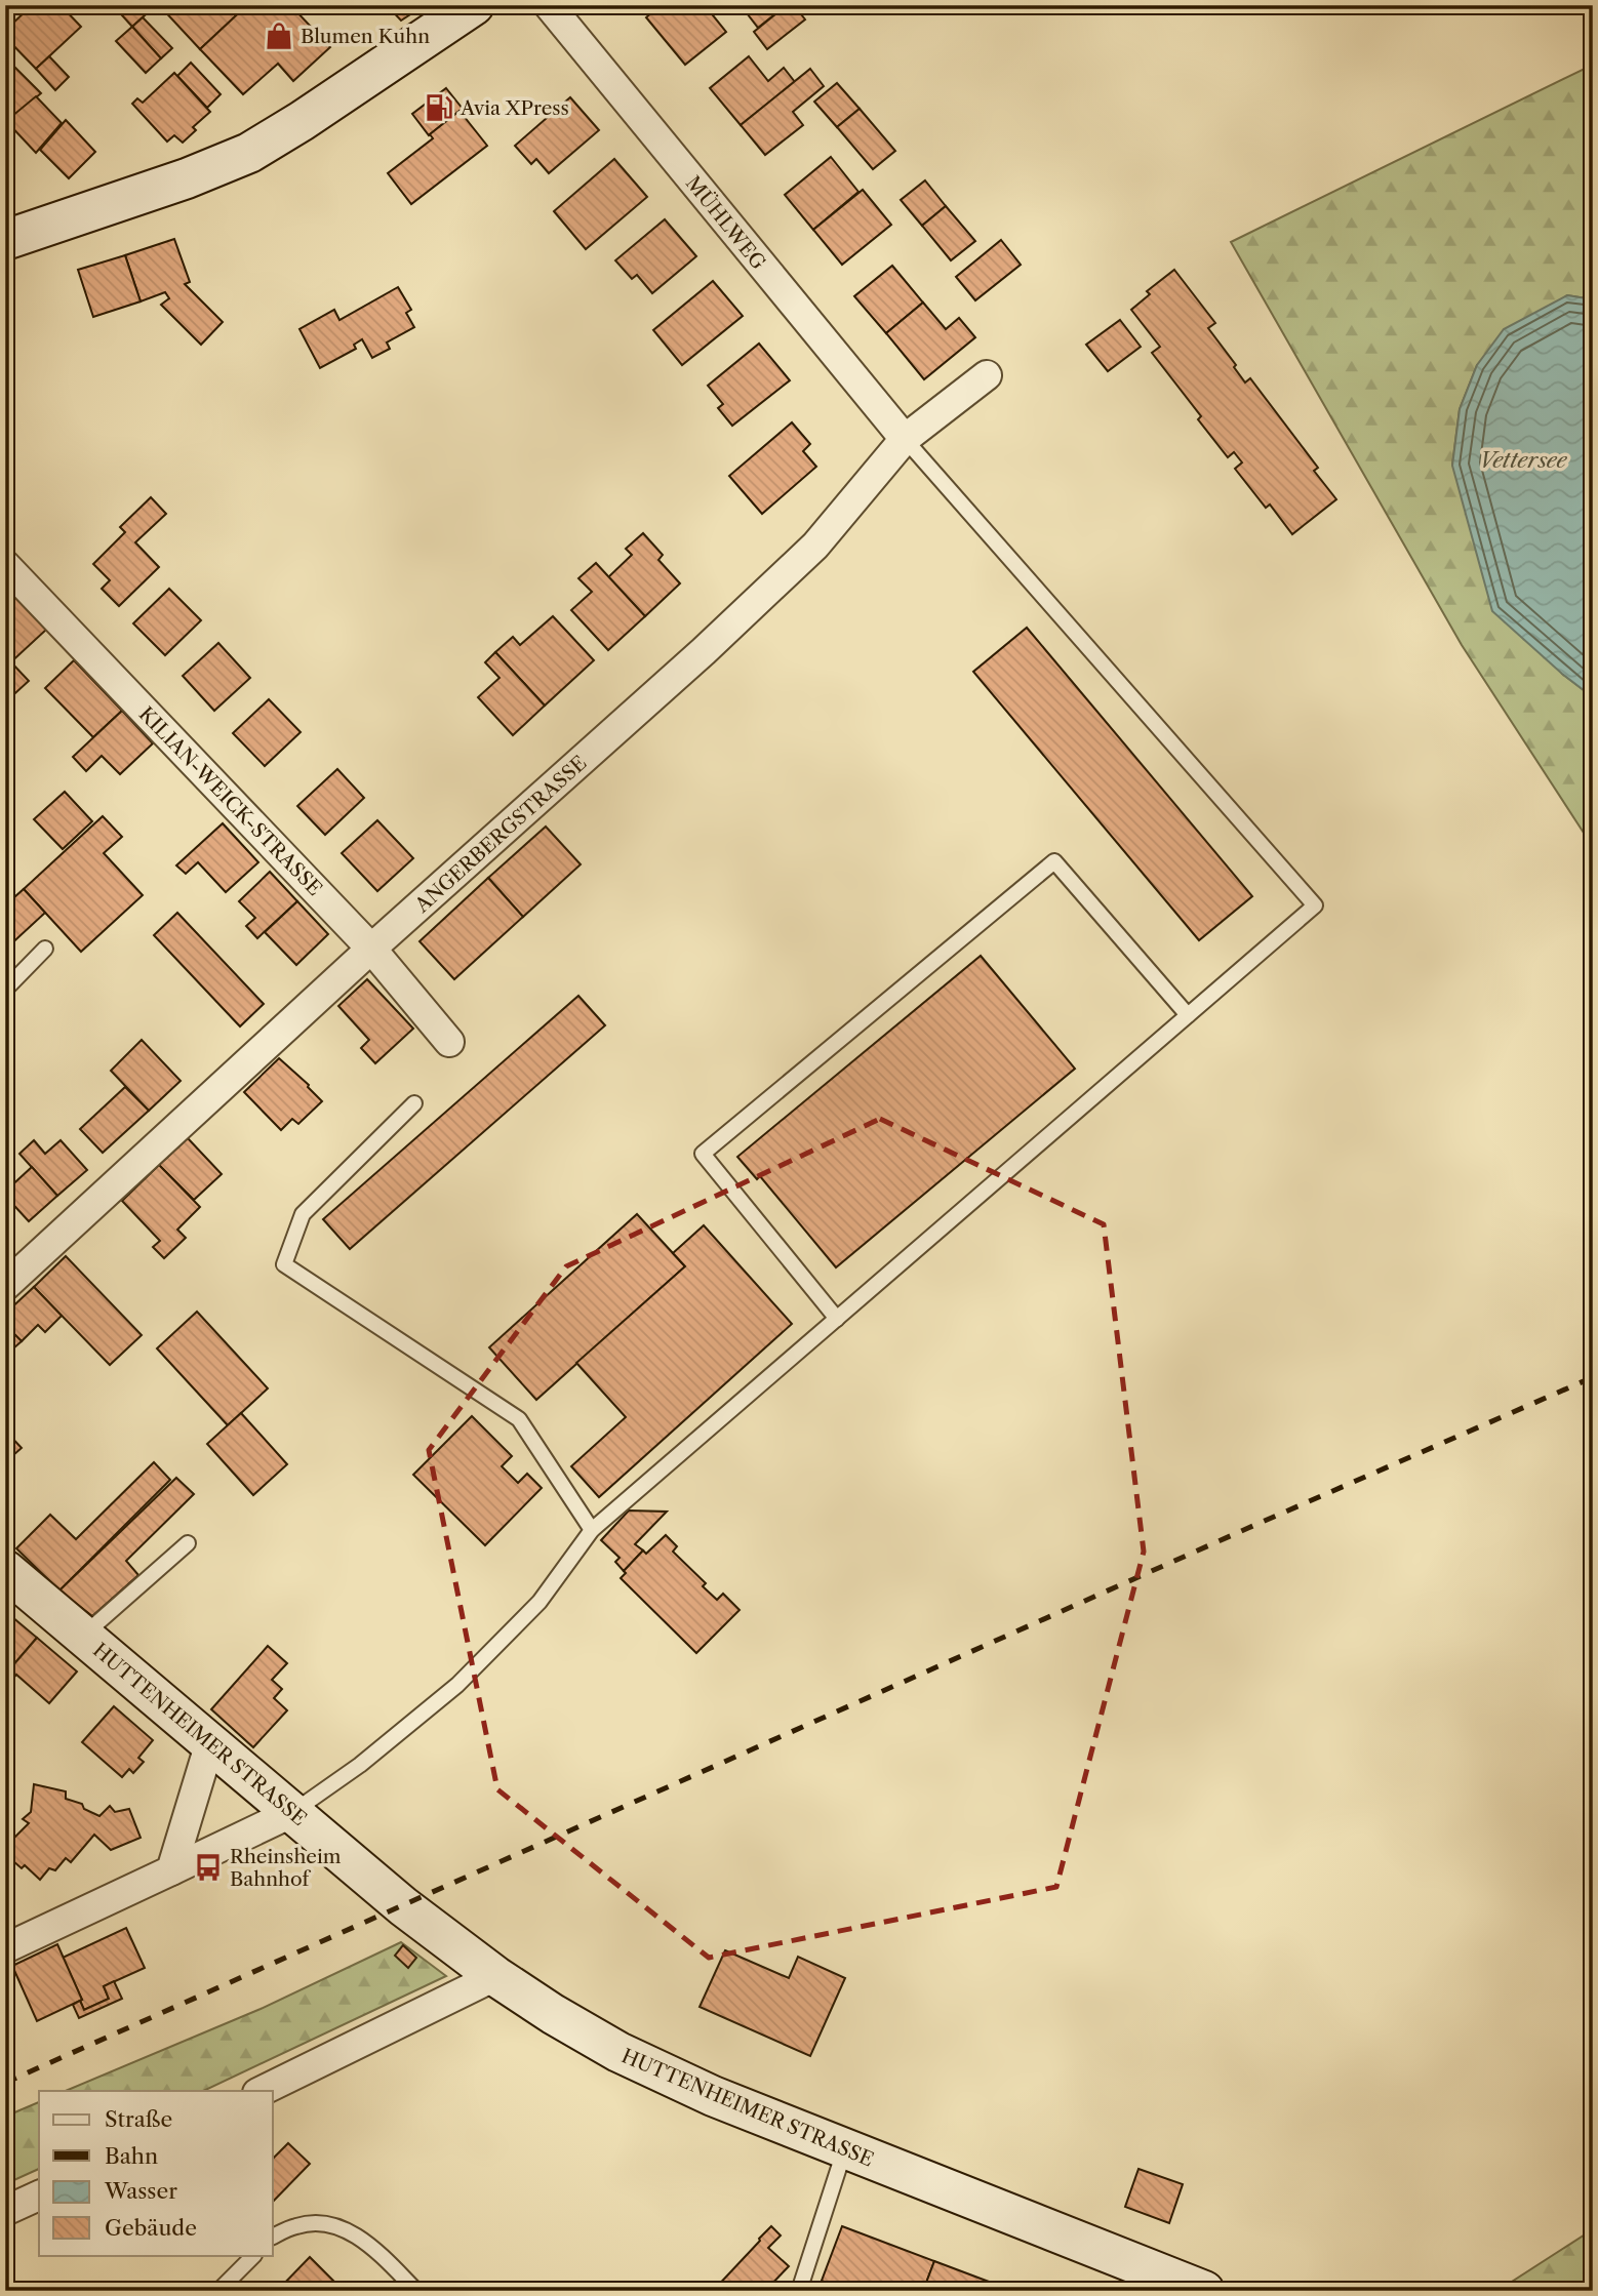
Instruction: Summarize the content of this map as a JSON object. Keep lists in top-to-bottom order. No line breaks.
{"streets":{"street":["MÜHLWEG","KILIAN-WEICK-STRASSE","ANGERBERGSTRASSE","HUTTENHEIMER STRASSE"]},"crossings":[["MÜHLWEG","ANGERBERGSTRASSE"],["KILIAN-WEICK-STRASSE","ANGERBERGSTRASSE"]],"water":["Vettersee"],"places":{"shop":["Blumen Kuhn"],"fuel station":["Avia XPress"],"bus stop":["Rheinsheim Bahnhof"]},"legend":["Straße","Bahn","Wasser","Gebäude"]}
